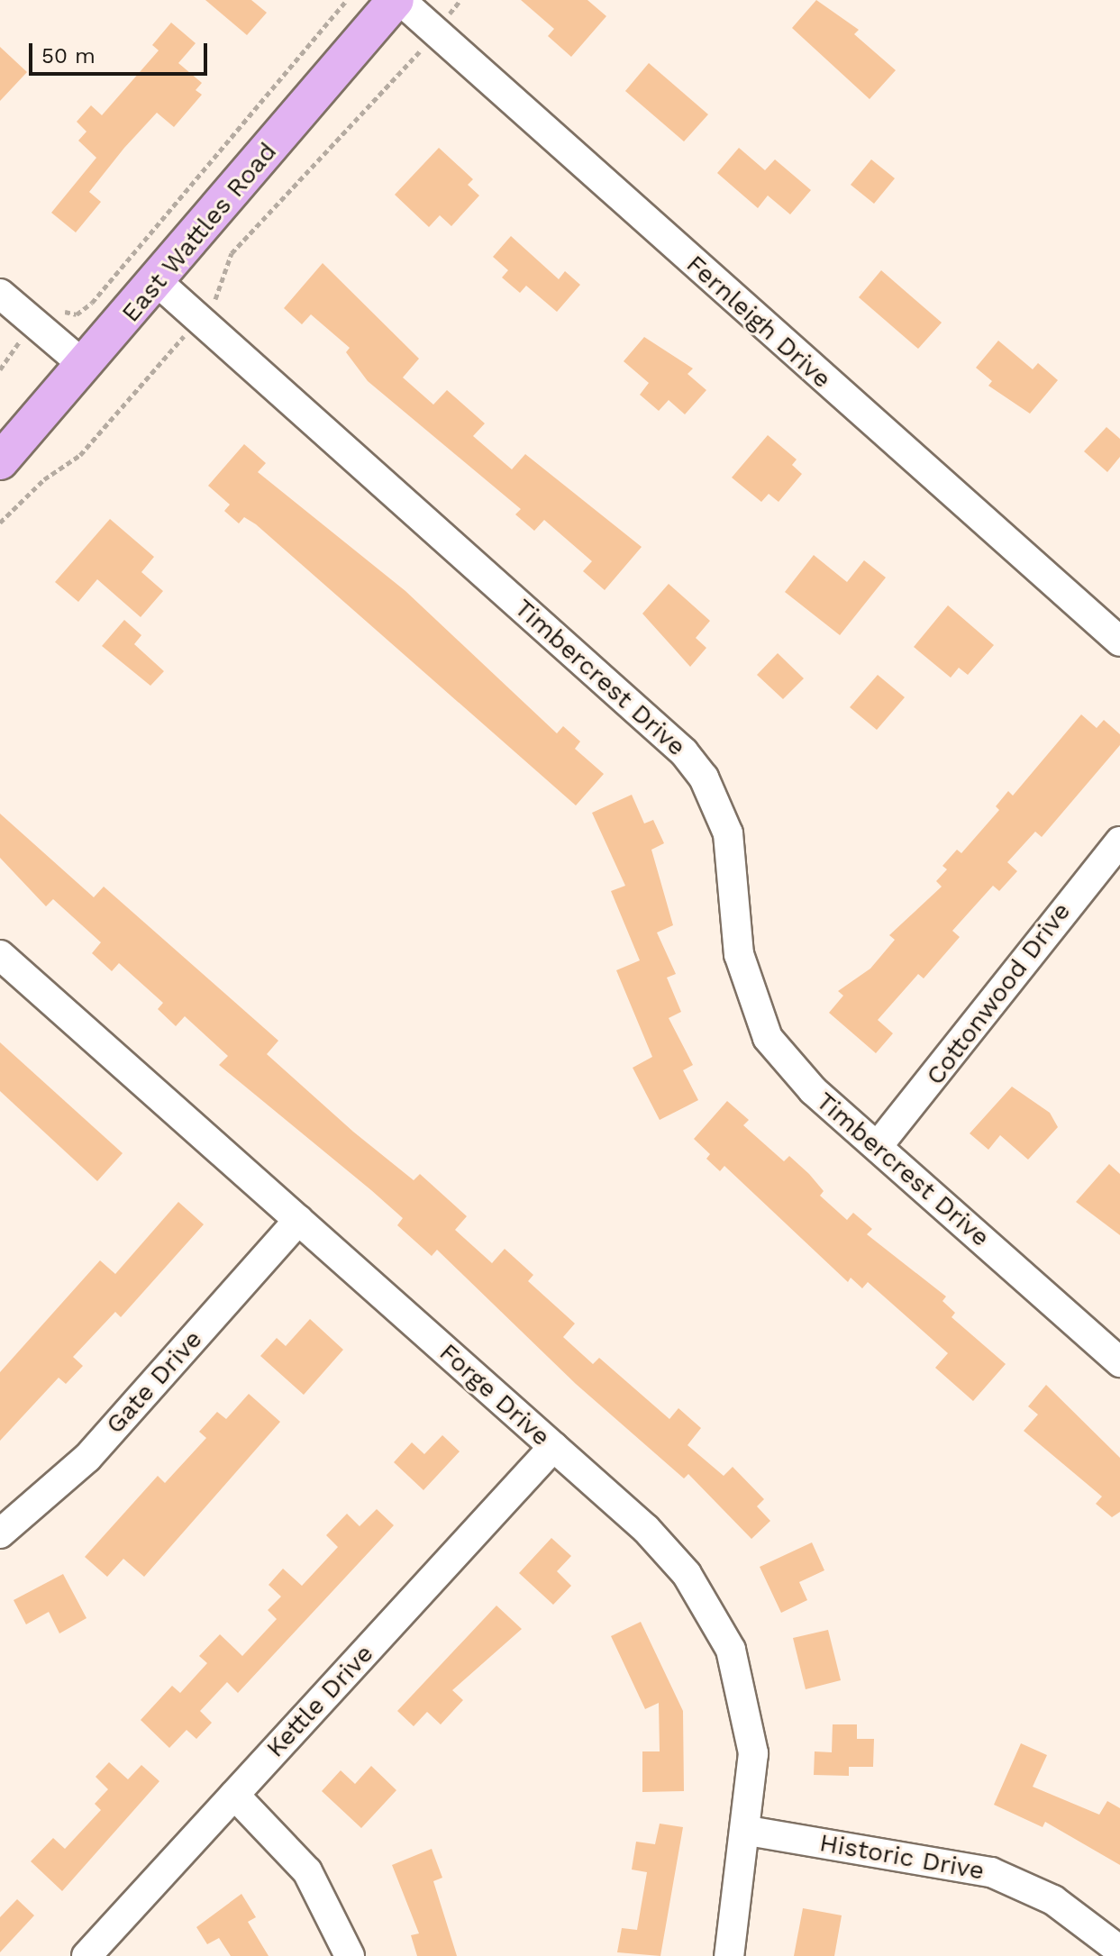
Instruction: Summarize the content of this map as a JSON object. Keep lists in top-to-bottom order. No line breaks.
{"streets":{"main road":["East Wattles Road"],"street":["Fernleigh Drive","Timbercrest Drive","Cottonwood Drive","Gate Drive","Forge Drive","Kettle Drive","Historic Drive"]},"crossings":[["East Wattles Road","Fernleigh Drive"],["East Wattles Road","Timbercrest Drive"],["Timbercrest Drive","Cottonwood Drive"],["Gate Drive","Forge Drive"],["Forge Drive","Kettle Drive"],["Forge Drive","Historic Drive"]],"scale_bar":"50 m"}
